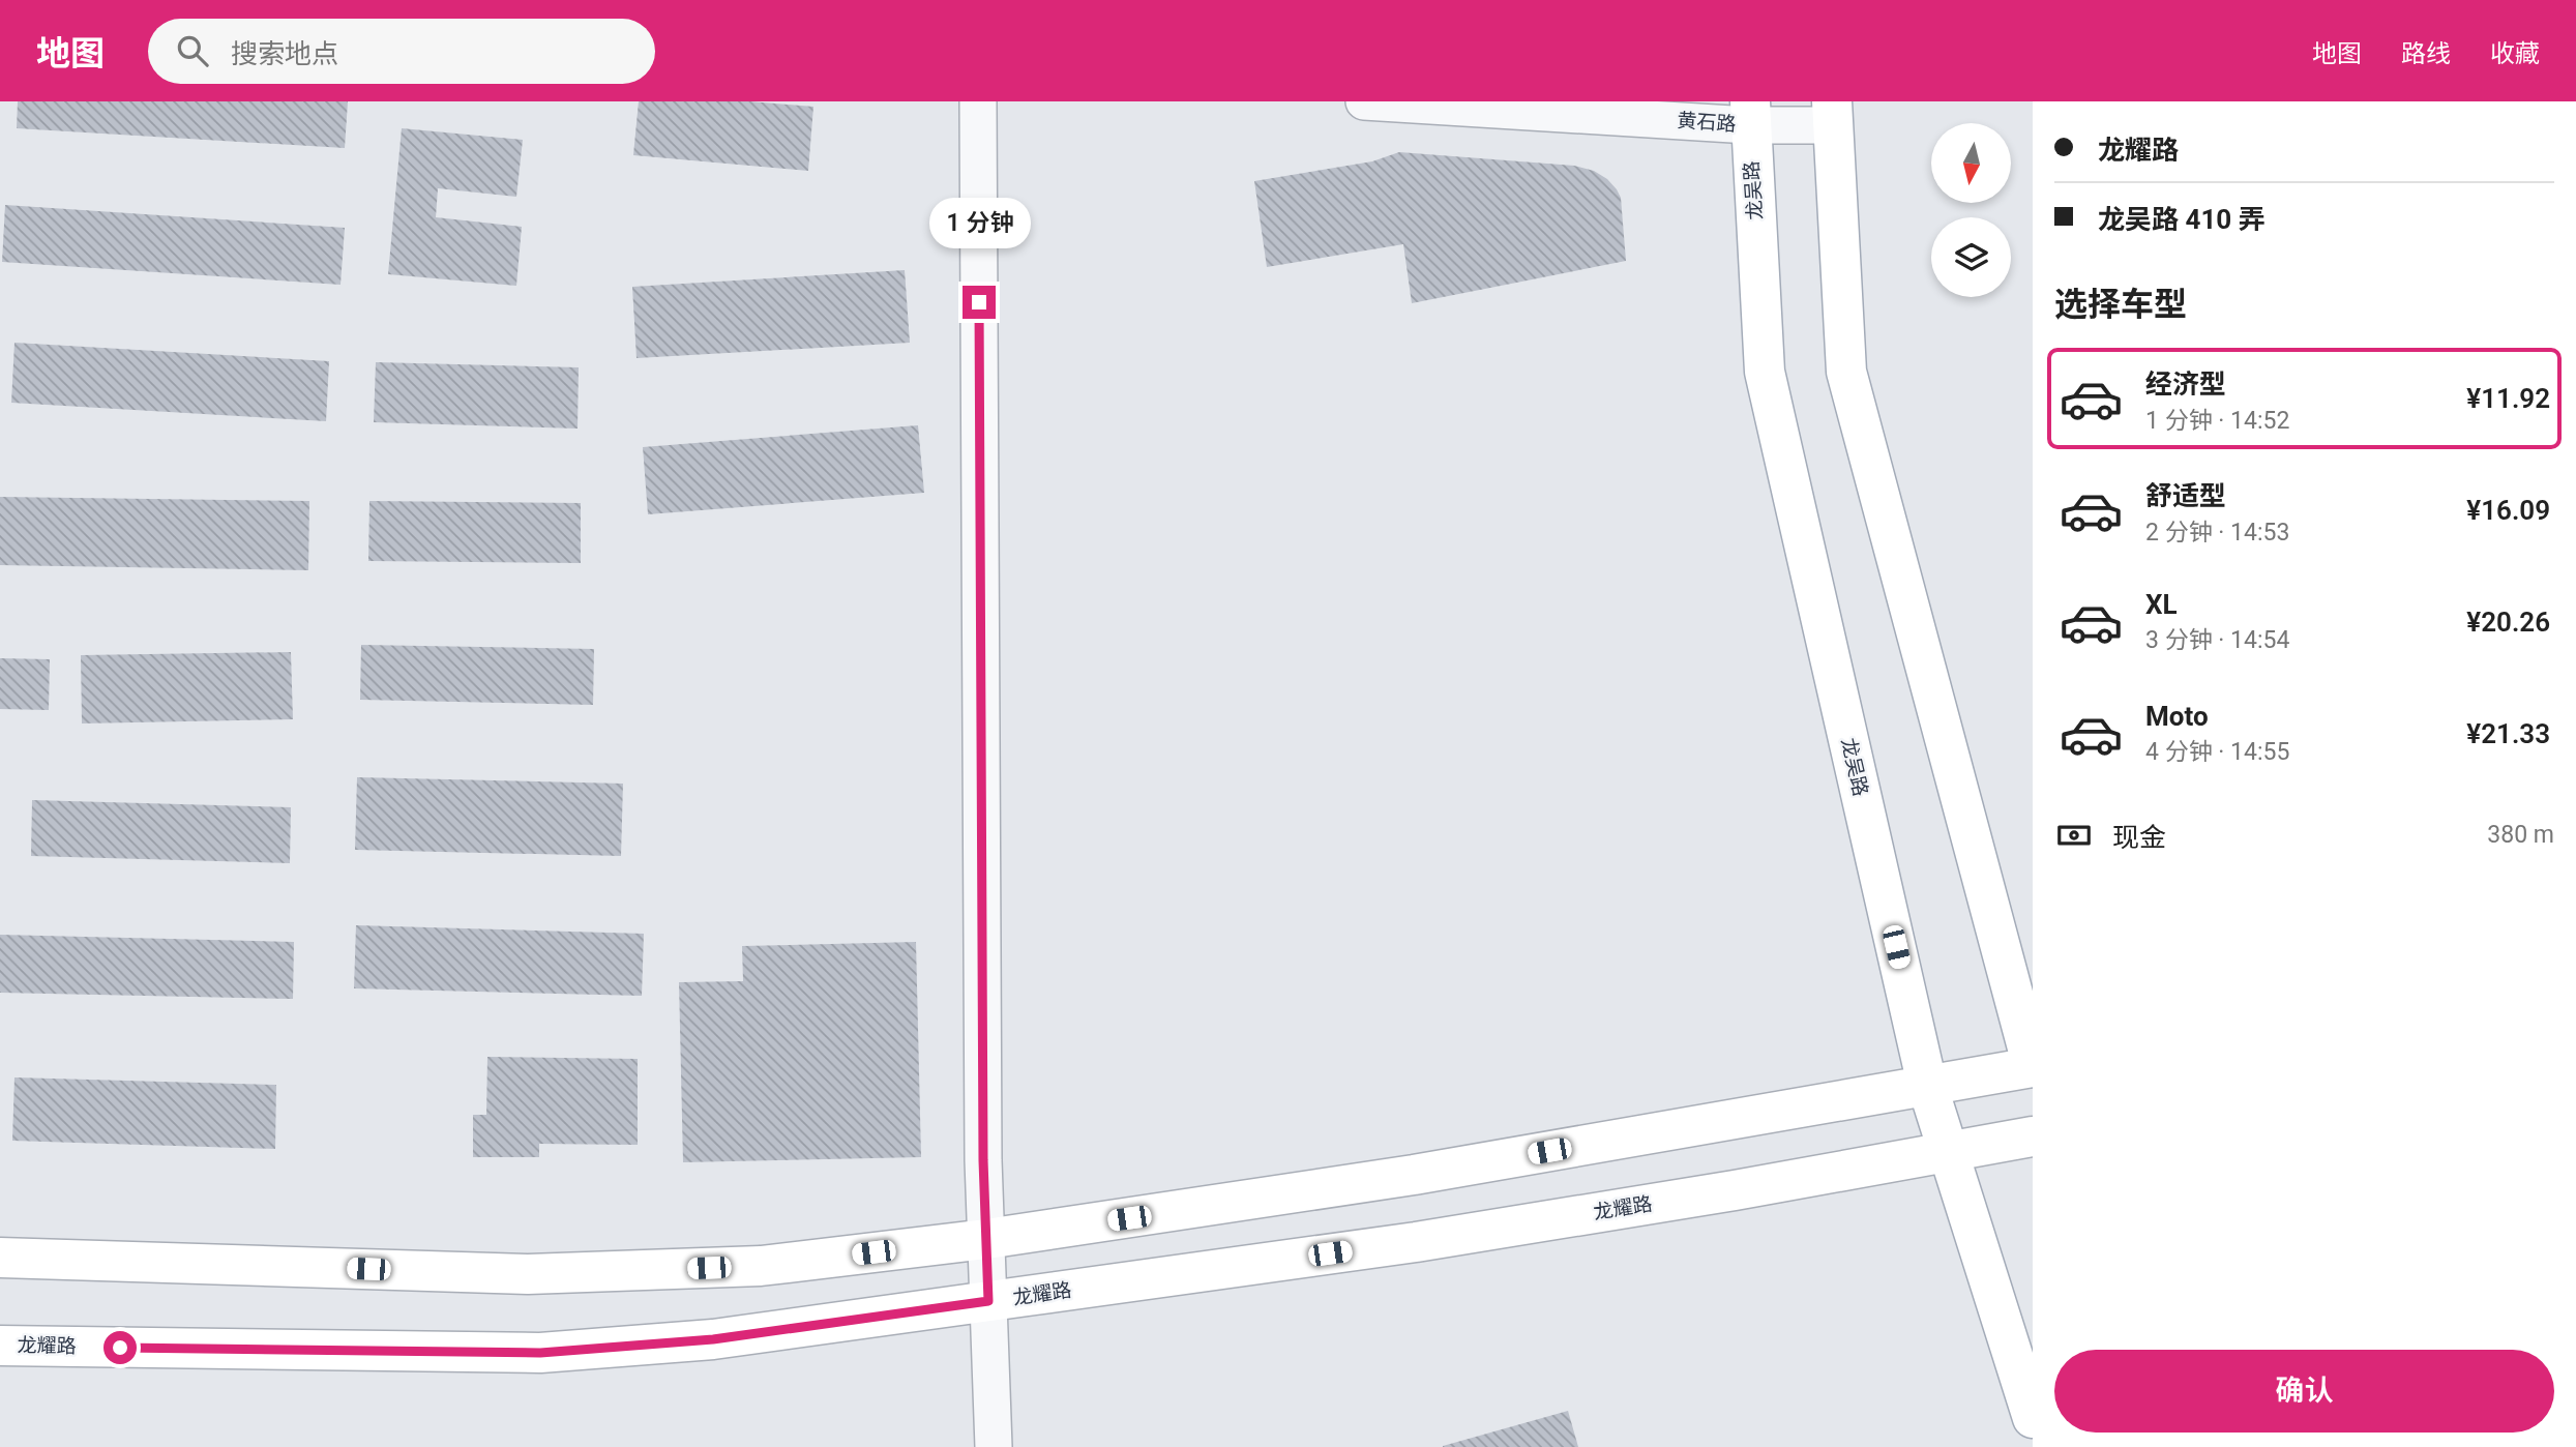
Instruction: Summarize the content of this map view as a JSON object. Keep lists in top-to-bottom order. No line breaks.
{"streets":{"main road":["龙吴路","龙耀路"],"street":["黄石路"]},"crossings":[["黄石路","龙吴路"],["龙吴路","龙耀路"]],"north":"bottom","page":{"header":"地图","search":"搜索地点","nav":["地图","路线","收藏"],"banner":["龙耀路","龙吴路 410 弄"],"bubble":"1 分钟","heading":"选择车型","list":[{"name":"经济型","note":"1 分钟 · 14:52","value":"¥11.92"},{"name":"舒适型","note":"2 分钟 · 14:53","value":"¥16.09"},{"name":"XL","note":"3 分钟 · 14:54","value":"¥20.26"},{"name":"Moto","note":"4 分钟 · 14:55","value":"¥21.33"}],"pay":["现金","380 m"],"buttons":"确认"}}
